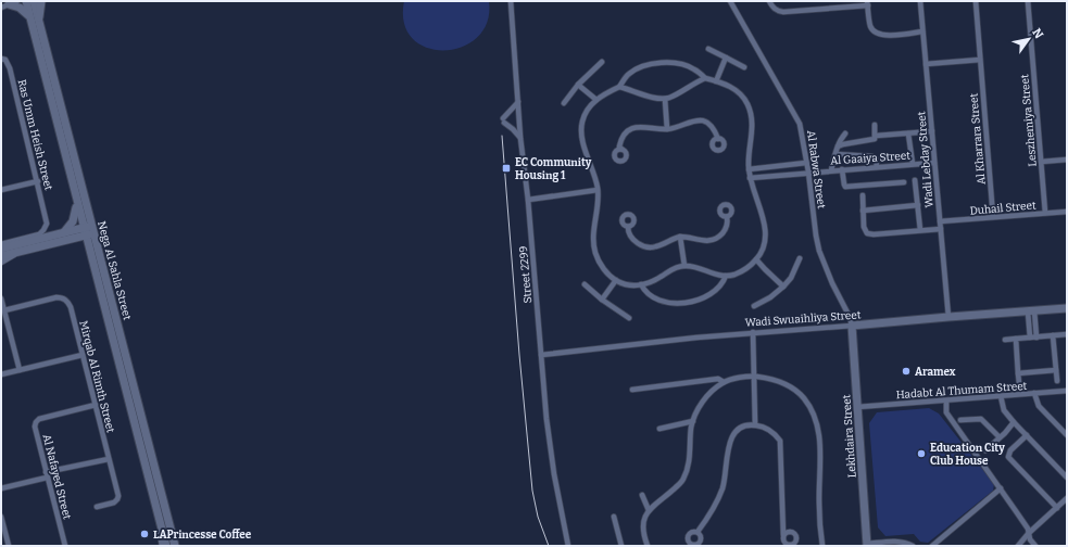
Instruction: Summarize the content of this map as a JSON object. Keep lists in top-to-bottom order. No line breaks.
{"streets":{"street":["Leszhemiya Street","Ras Umm Heish Street","Al Kharrara Street","Al Gaaiya Street","Wadi Lebday Street","Al Rabwa Street","Duhail Street","Nega Al Sahla Street","Street 2299","Wadi Swuaihliya Street","Mirqab Al Rimth Street","Hadabt Al Thumam Street","Lekhdaira Street","Al Nafayed Street"]},"crossings":[["Leszhemiya Street","Duhail Street"],["Al Kharrara Street","Duhail Street"],["Al Gaaiya Street","Wadi Lebday Street"],["Al Gaaiya Street","Al Rabwa Street"],["Wadi Lebday Street","Duhail Street"],["Wadi Lebday Street","Wadi Swuaihliya Street"],["Al Rabwa Street","Wadi Swuaihliya Street"],["Al Rabwa Street","Lekhdaira Street"],["Street 2299","Wadi Swuaihliya Street"],["Wadi Swuaihliya Street","Lekhdaira Street"],["Mirqab Al Rimth Street","Al Nafayed Street"],["Hadabt Al Thumam Street","Lekhdaira Street"]],"places":{"transit":["EC Community Housing 1"],"other":["Aramex","Education City Club House","LAPrincesse Coffee"]},"north":"top right"}
